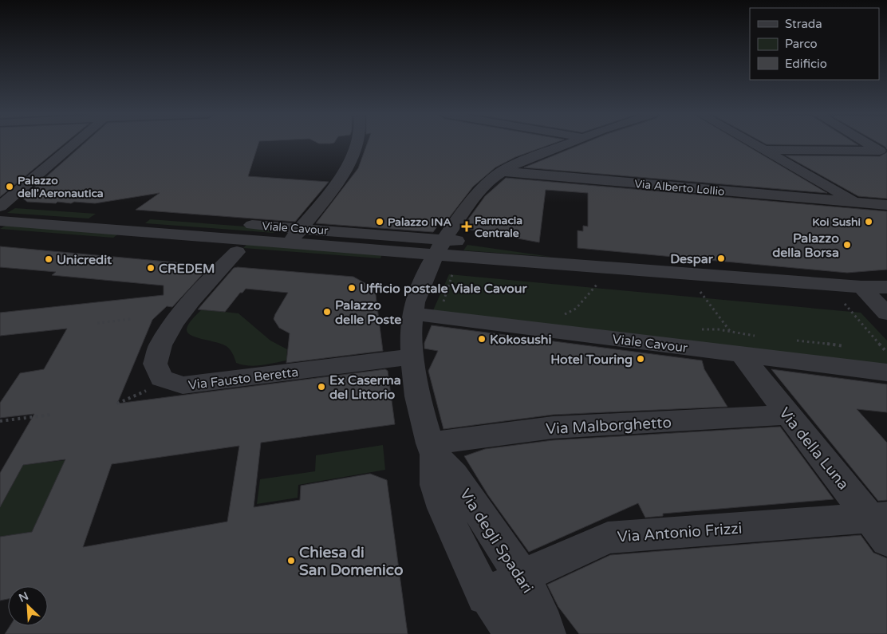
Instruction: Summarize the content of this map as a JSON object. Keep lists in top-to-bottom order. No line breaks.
{"streets":{"street":["Via Alberto Lollio","Viale Cavour","Via Fausto Beretta","Via Malborghetto","Via della Luna","Via Antonio Frizzi","Via degli Spadari"]},"crossings":[["Via Alberto Lollio","Via degli Spadari"],["Viale Cavour","Via della Luna"],["Viale Cavour","Via degli Spadari"],["Via Fausto Beretta","Via degli Spadari"],["Via Malborghetto","Via della Luna"],["Via Malborghetto","Via degli Spadari"],["Via della Luna","Via Antonio Frizzi"],["Via Antonio Frizzi","Via degli Spadari"]],"places":{"other":["Palazzo dell'Aeronautica","Palazzo INA","Koi Sushi","Palazzo della Borsa","Despar","Unicredit","CREDEM","Ufficio postale Viale Cavour","Palazzo delle Poste","Kokosushi","Hotel Touring","Ex Caserma del Littorio","Chiesa di San Domenico"],"health":["Farmacia Centrale"]},"legend":["Strada","Parco","Edificio"],"north":"top left"}
